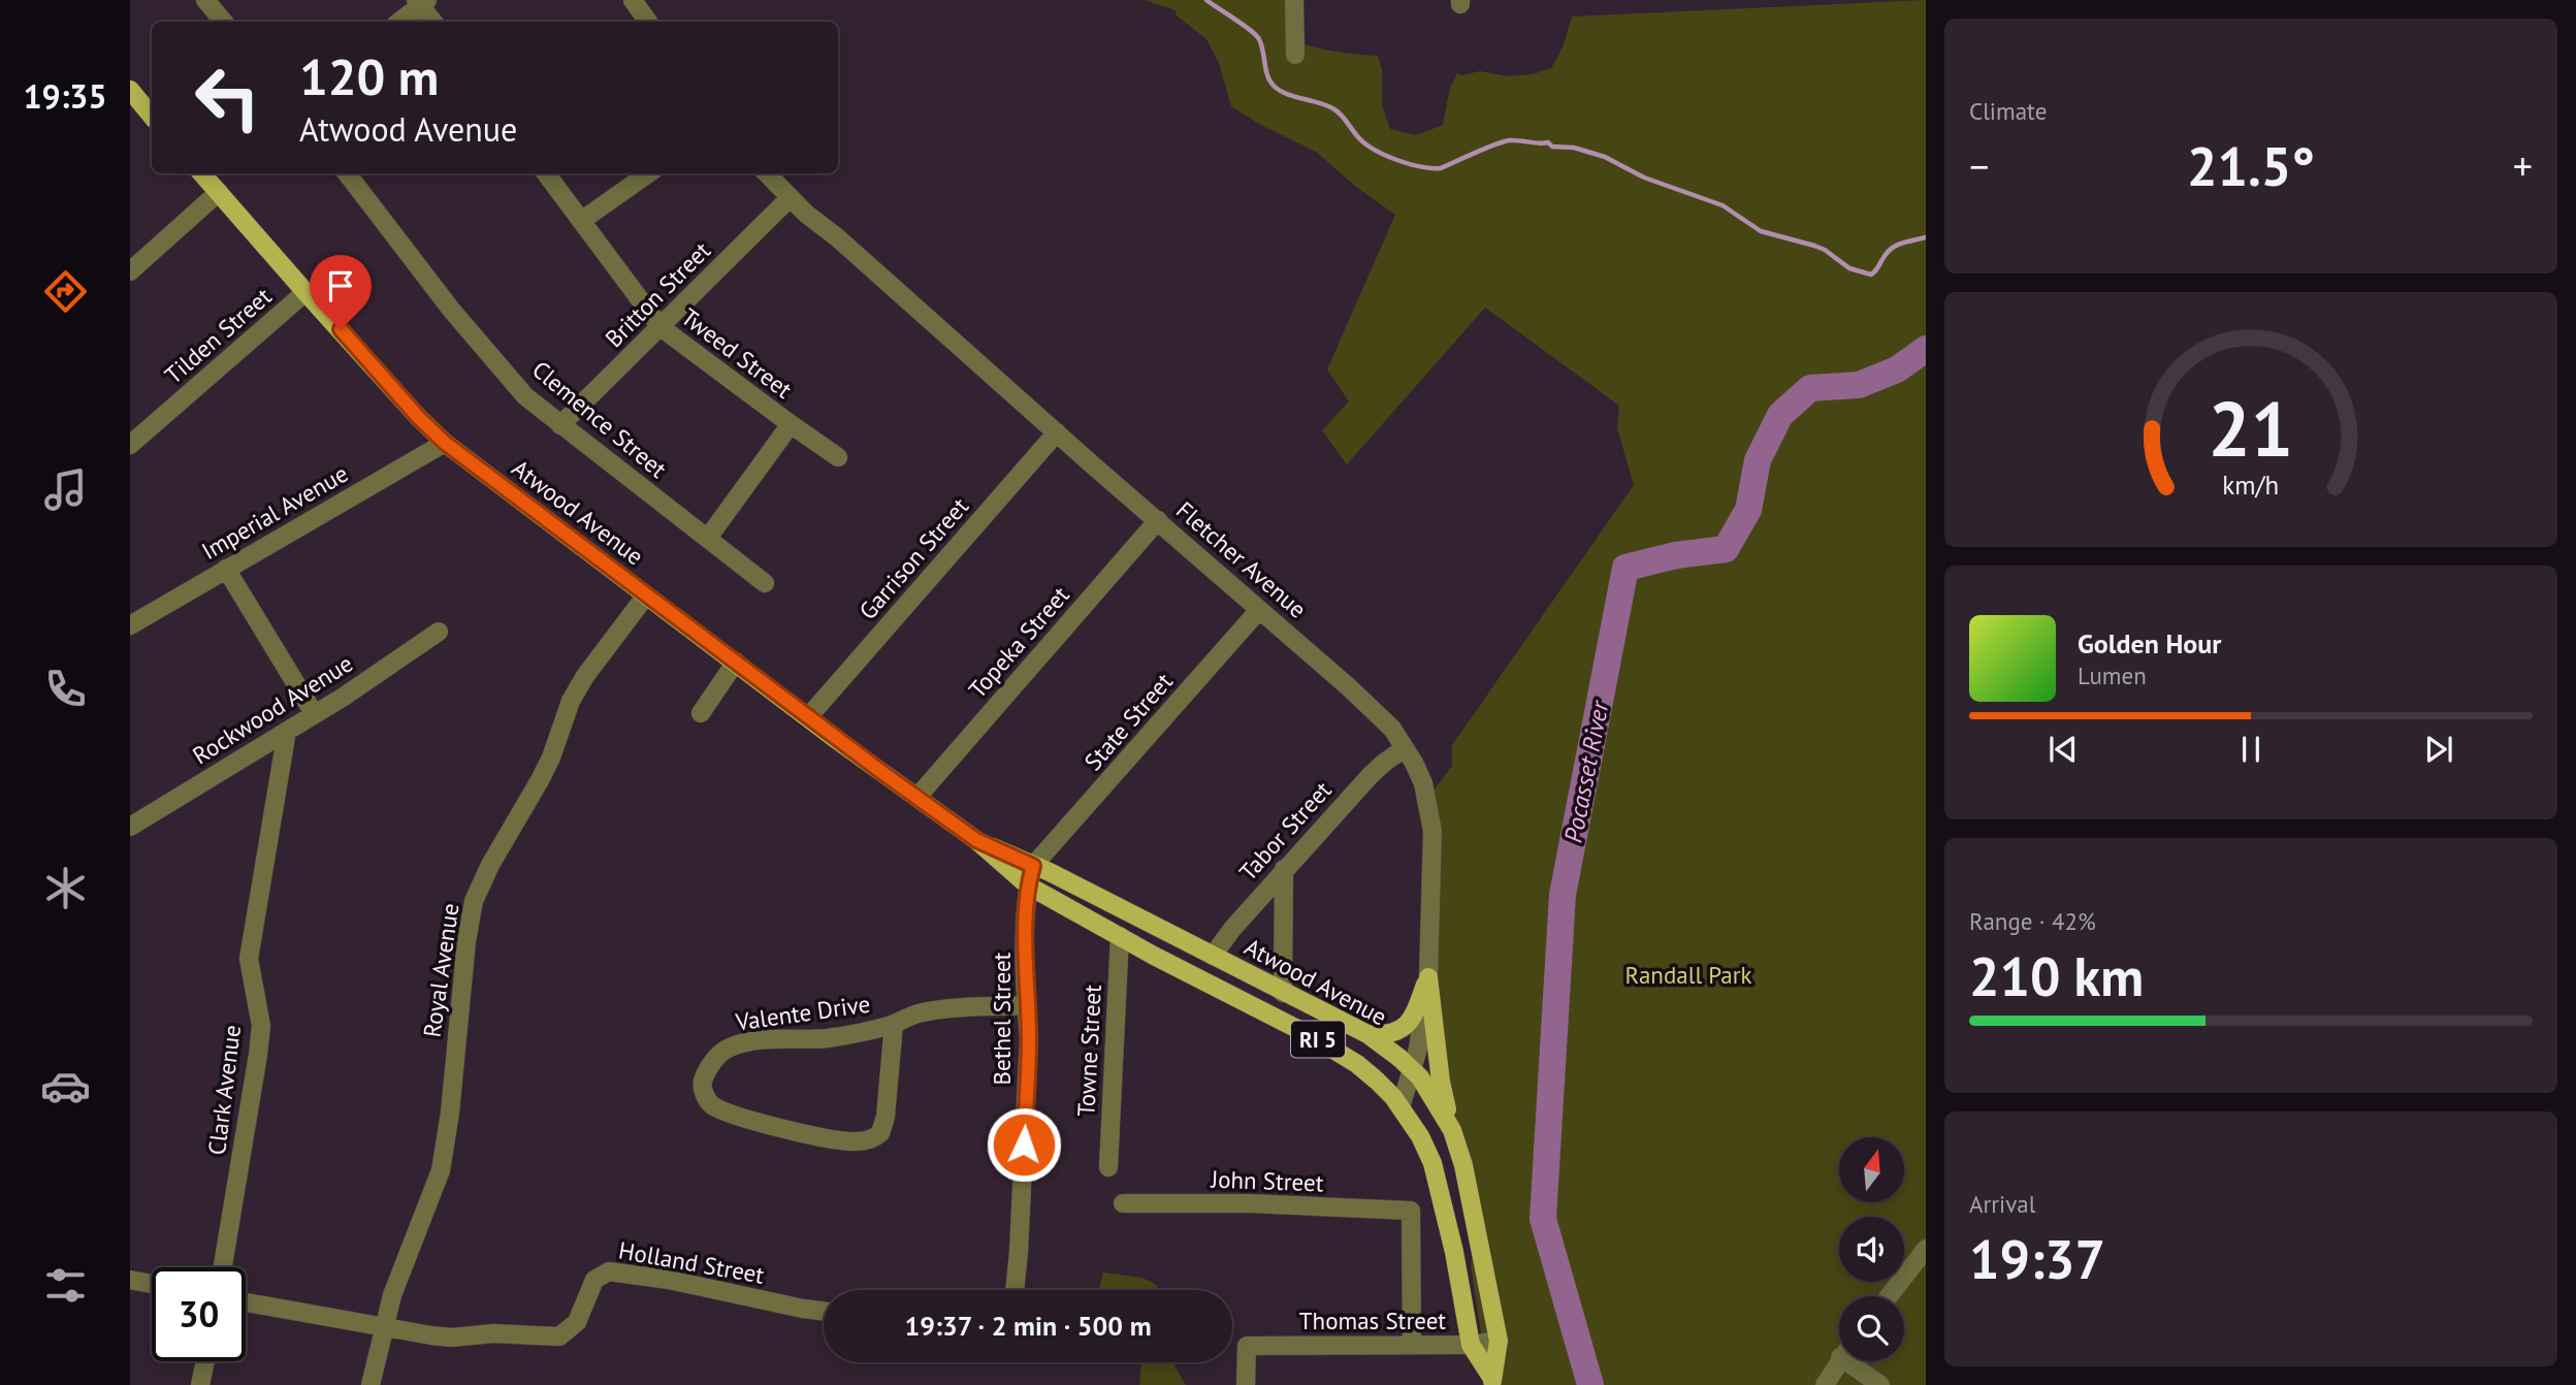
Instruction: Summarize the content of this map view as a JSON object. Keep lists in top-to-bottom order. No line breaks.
{"streets":{"main road":["Atwood Avenue","RI 5"],"street":["Britton Street","Tilden Street","Tweed Street","Clemence Street","Imperial Avenue","Garrison Street","Fletcher Avenue","Topeka Street","Rockwood Avenue","State Street","Tabor Street","Royal Avenue","Valente Drive","Bethel Street","Towne Street","Clark Avenue","John Street","Holland Street","Thomas Street"]},"crossings":[["Britton Street","Tweed Street"],["Britton Street","Clemence Street"],["Britton Street","Fletcher Avenue"],["Tilden Street","Atwood Avenue"],["Imperial Avenue","Atwood Avenue"],["Atwood Avenue","Garrison Street"],["Atwood Avenue","Fletcher Avenue"],["Atwood Avenue","Topeka Street"],["Atwood Avenue","State Street"],["Atwood Avenue","Tabor Street"],["Atwood Avenue","Royal Avenue"],["Atwood Avenue","Bethel Street"],["Atwood Avenue","Towne Street"],["Atwood Avenue","Thomas Street"],["Garrison Street","Fletcher Avenue"],["Fletcher Avenue","Topeka Street"],["Fletcher Avenue","State Street"],["Fletcher Avenue","Tabor Street"],["Rockwood Avenue","Clark Avenue"],["State Street","Bethel Street"],["Royal Avenue","Holland Street"],["Valente Drive","Bethel Street"],["John Street","Thomas Street"]],"water":["Pocasset River"],"parks":["Randall Park"],"north":"top","page":{"tabs":"19:35","tile":["Climate",["Range · 42%","210 km"],["Arrival","19:37"]],"turn":["120 m","Atwood Avenue"],"heat":["−","21.5°","+"],"song":["Golden Hour","Lumen"],"limit":"30","trip":"19:37 · 2 min · 500 m","gauge":["21","km/h"]}}
